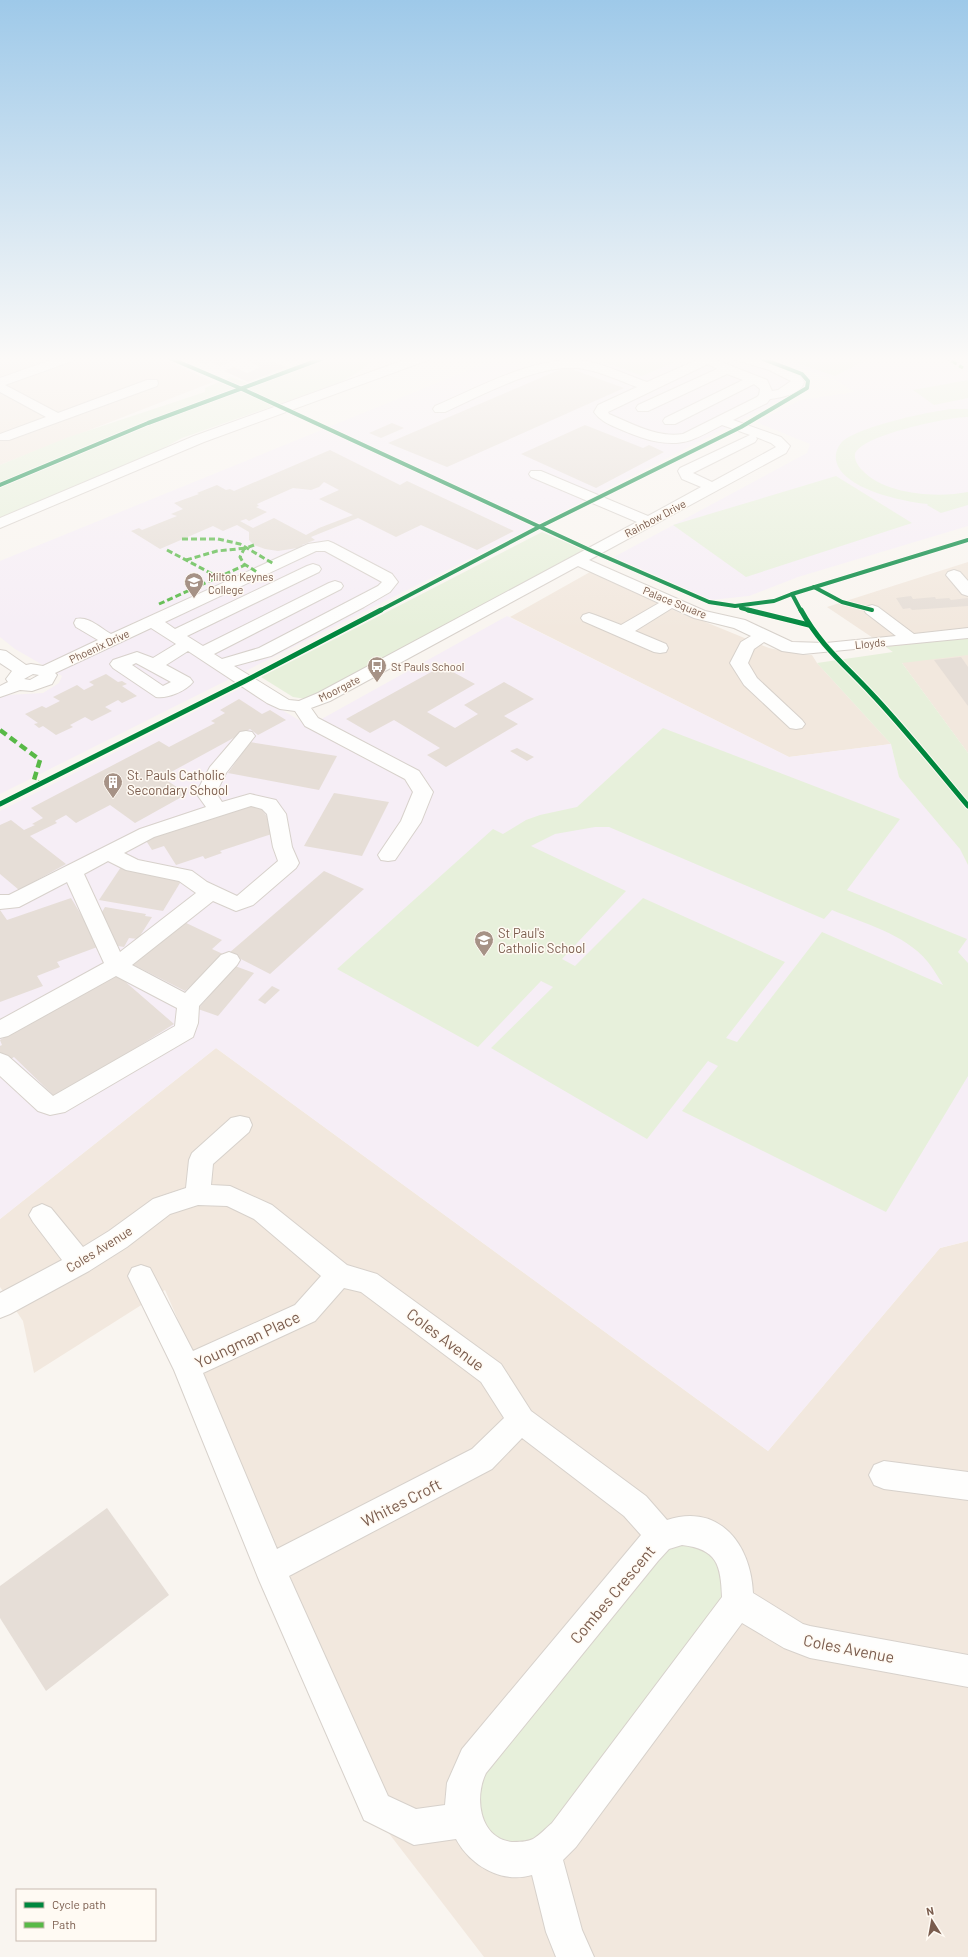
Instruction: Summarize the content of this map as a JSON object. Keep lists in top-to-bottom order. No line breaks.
{"streets":{"street":["Rainbow Drive","Palace Square","Lloyds","Phoenix Drive","Moorgate","Coles Avenue","Youngman Place","Whites Croft","Combes Crescent"]},"crossings":[["Rainbow Drive","Moorgate"],["Palace Square","Lloyds"],["Palace Square","Moorgate"],["Phoenix Drive","Moorgate"],["Coles Avenue","Youngman Place"],["Coles Avenue","Whites Croft"],["Coles Avenue","Combes Crescent"]],"places":{"school or university":["Milton Keynes College","St Paul's Catholic School"],"bus stop":["St Pauls School"],"building":["St. Pauls Catholic Secondary School"]},"legend":["Cycle path","Path"],"north":"top"}
